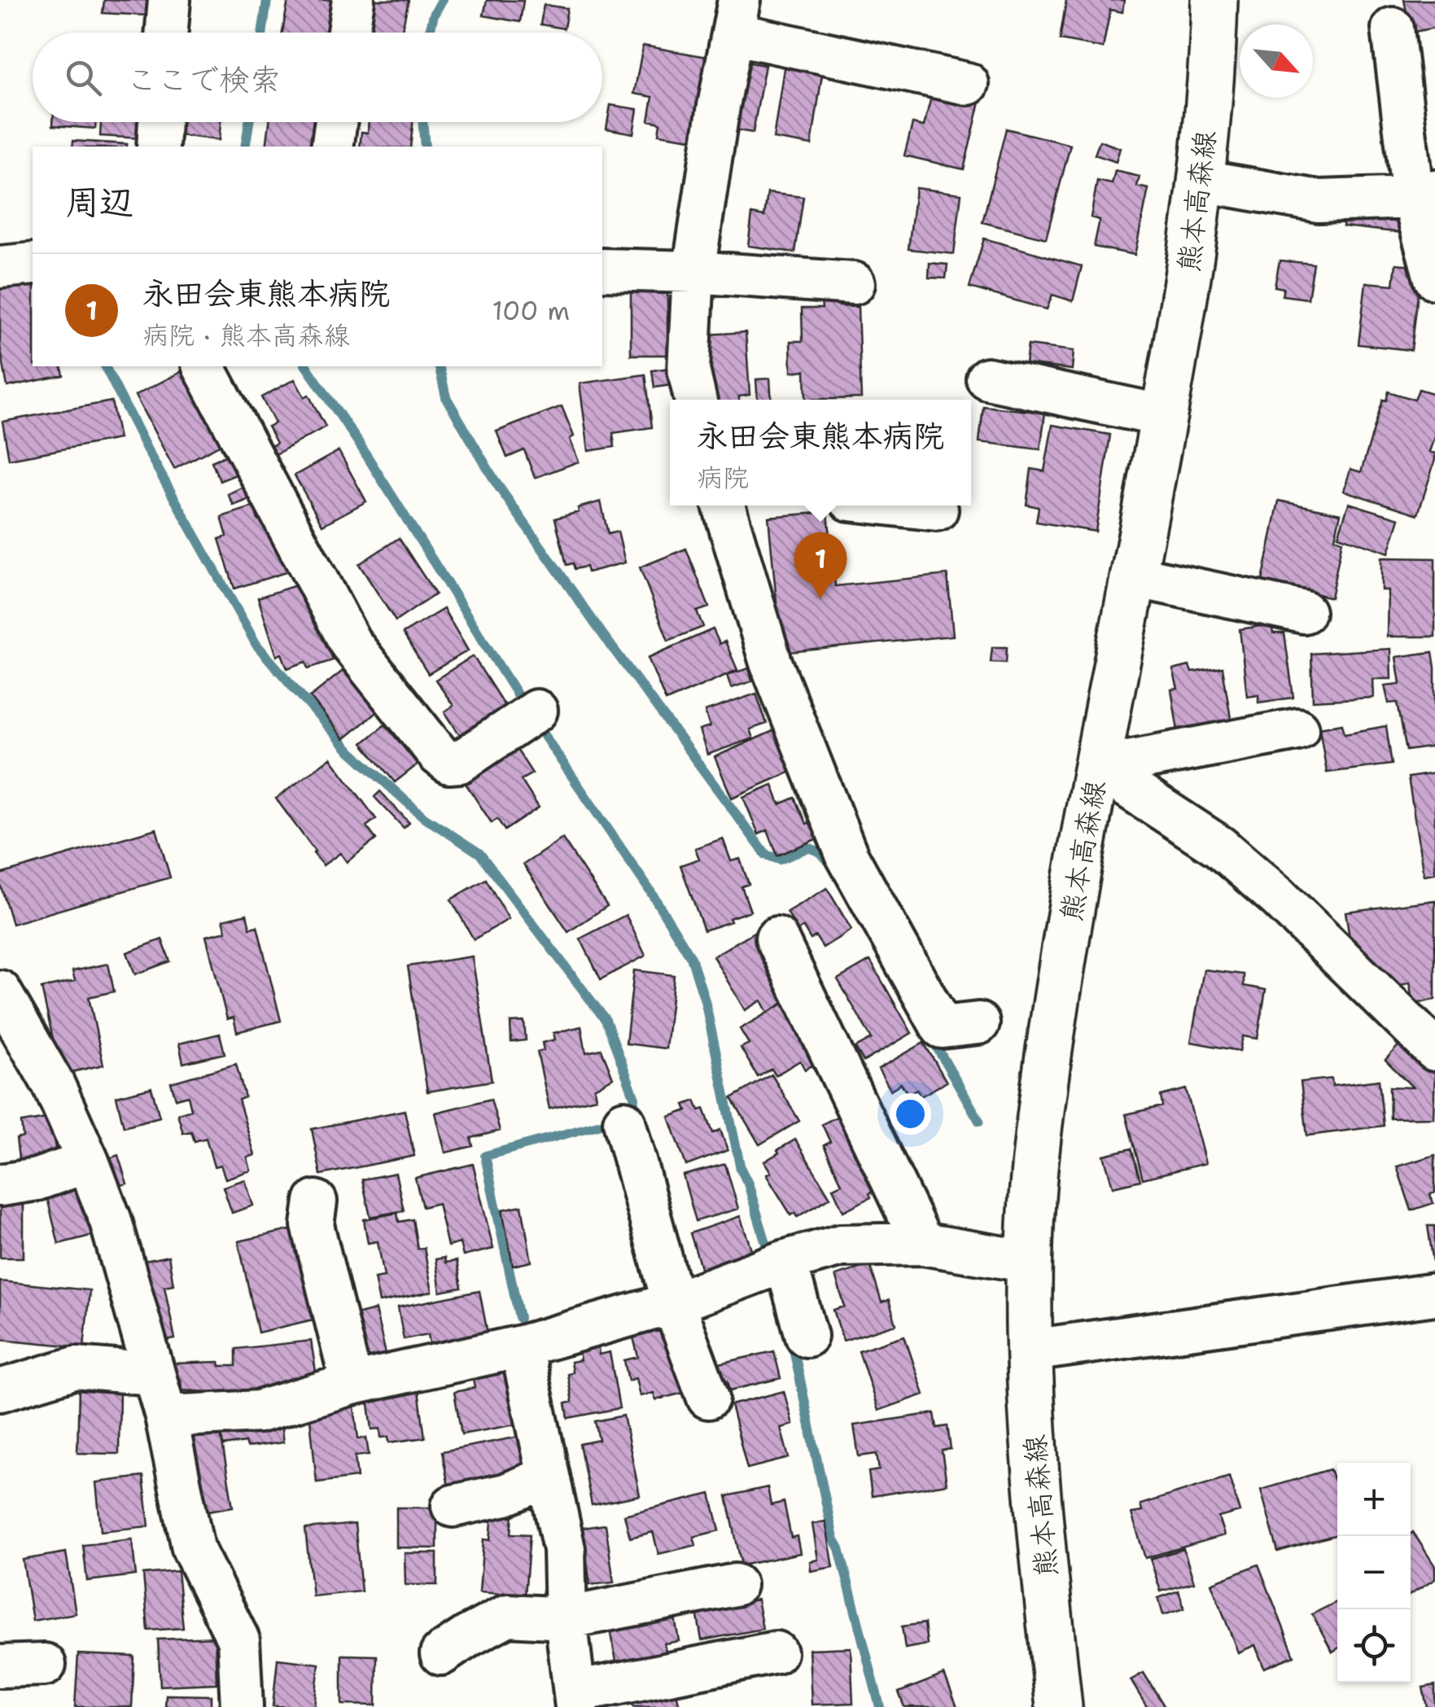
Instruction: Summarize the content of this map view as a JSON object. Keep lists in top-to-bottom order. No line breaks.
{"streets":{"main road":["熊本高森線"]},"north":"bottom right","page":{"search":"ここで検索","heading":"周辺","list":[{"mark":"1","name":"永田会東熊本病院","note":"病院 · 熊本高森線","value":"100 m"}],"popup":["永田会東熊本病院","病院"],"pins":"1","map_buttons":["+","−"]}}
